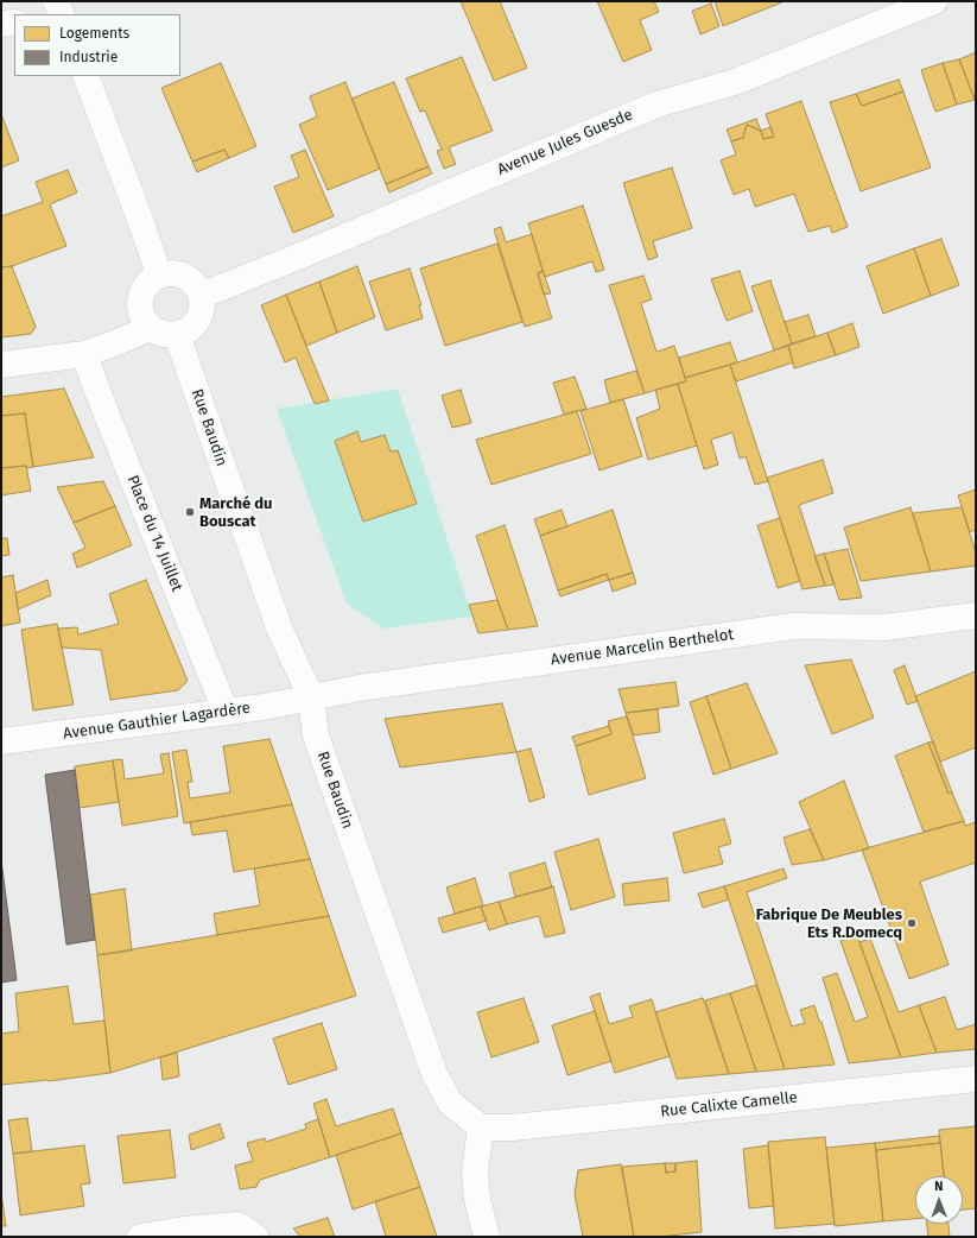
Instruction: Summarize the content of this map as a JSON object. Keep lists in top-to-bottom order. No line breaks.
{"streets":{"street":["Avenue Jules Guesde","Rue Baudin","Place du 14 Juillet","Avenue Marcelin Berthelot","Avenue Gauthier Lagardère","Rue Calixte Camelle"]},"crossings":[["Avenue Jules Guesde","Rue Baudin"],["Rue Baudin","Avenue Marcelin Berthelot"],["Rue Baudin","Avenue Gauthier Lagardère"],["Rue Baudin","Rue Calixte Camelle"],["Place du 14 Juillet","Avenue Gauthier Lagardère"],["Avenue Marcelin Berthelot","Avenue Gauthier Lagardère"]],"places":["Marché du Bouscat","Fabrique De Meubles Ets R.Domecq"],"legend":["Logements","Industrie"],"north":"top"}
